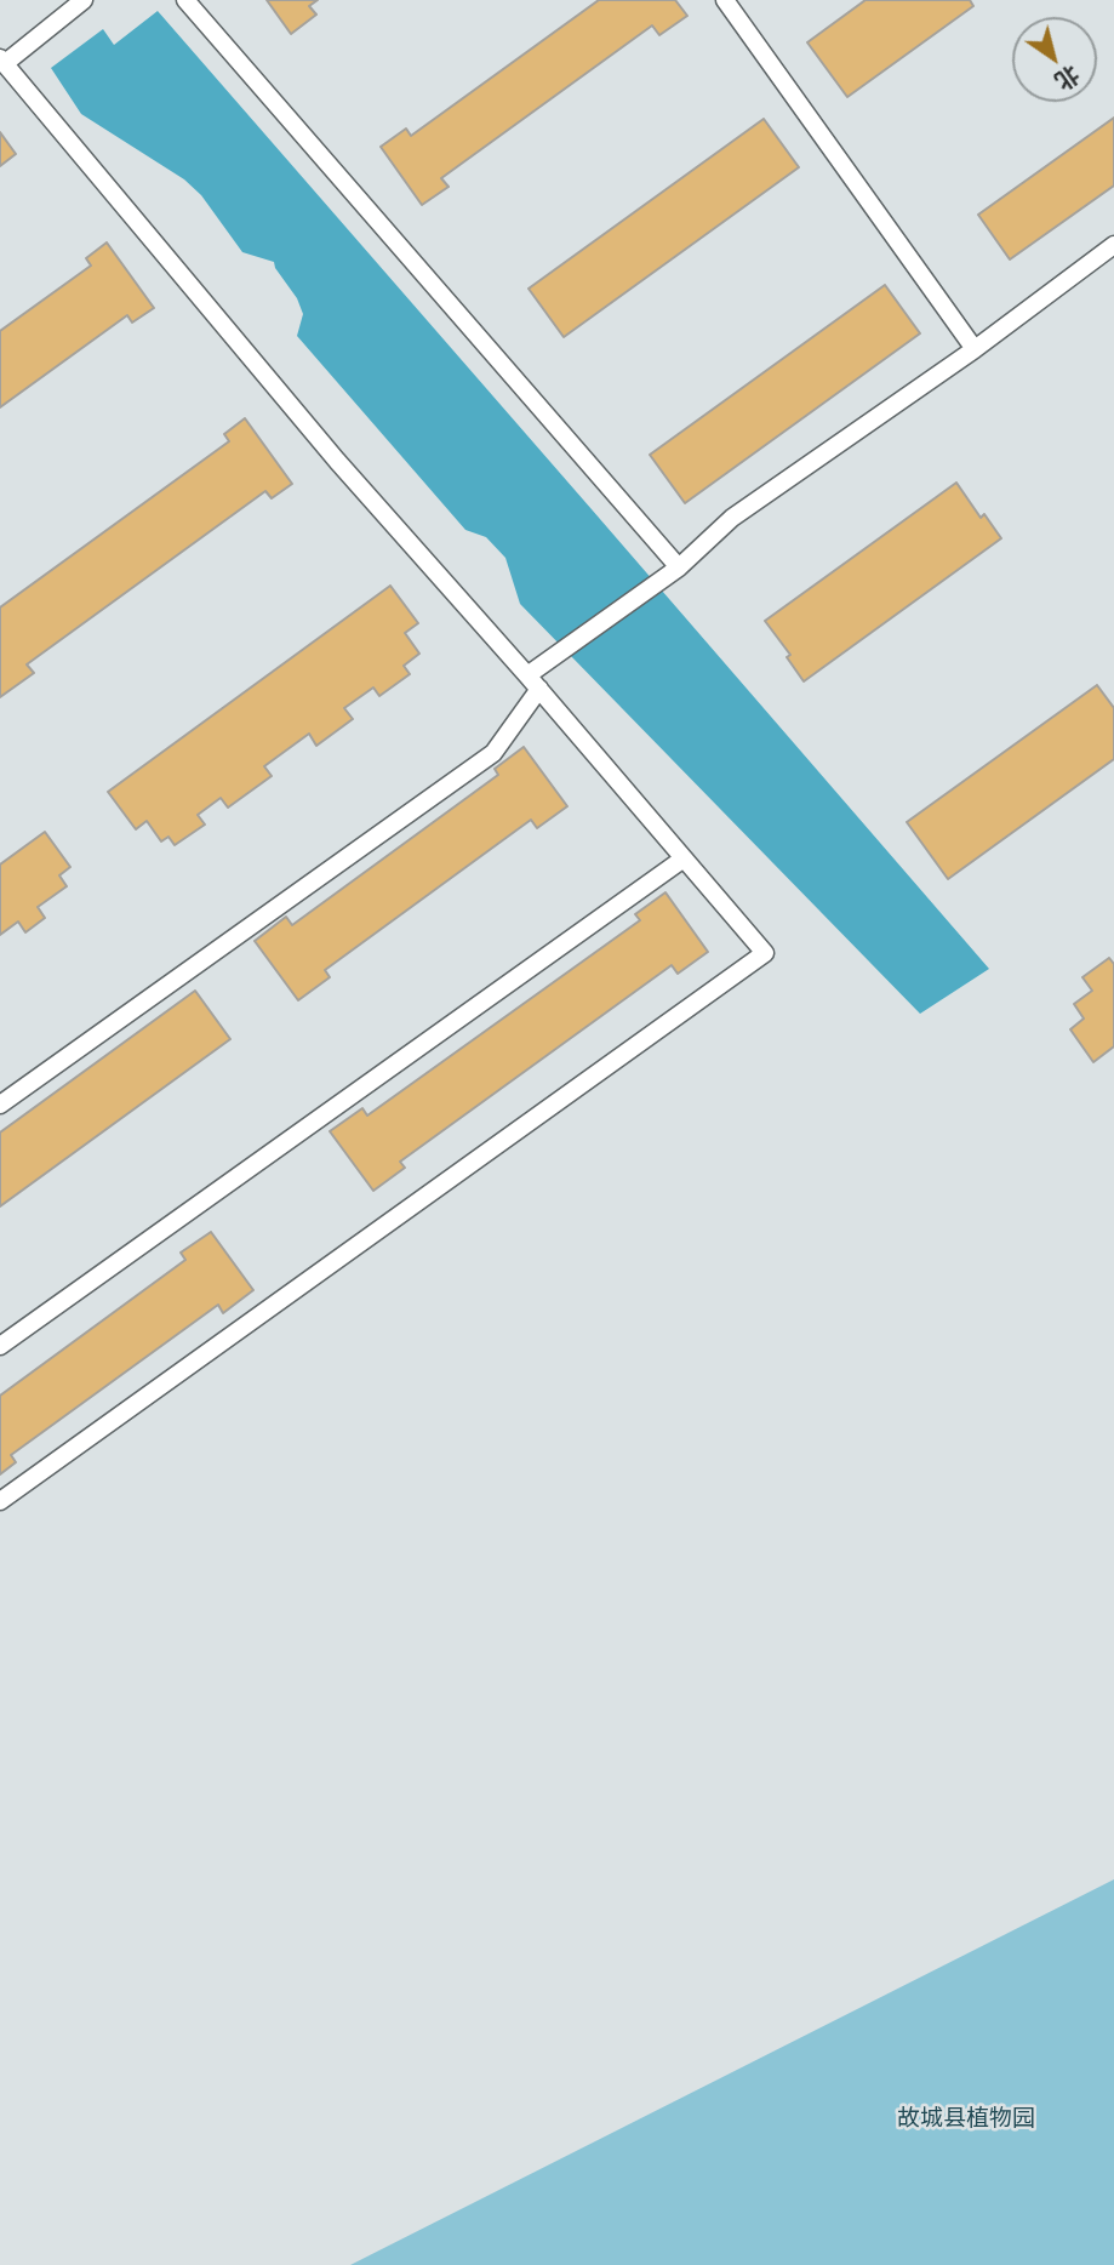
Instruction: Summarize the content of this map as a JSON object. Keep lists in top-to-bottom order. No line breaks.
{"parks":["故城县植物园"],"north":"bottom right"}
